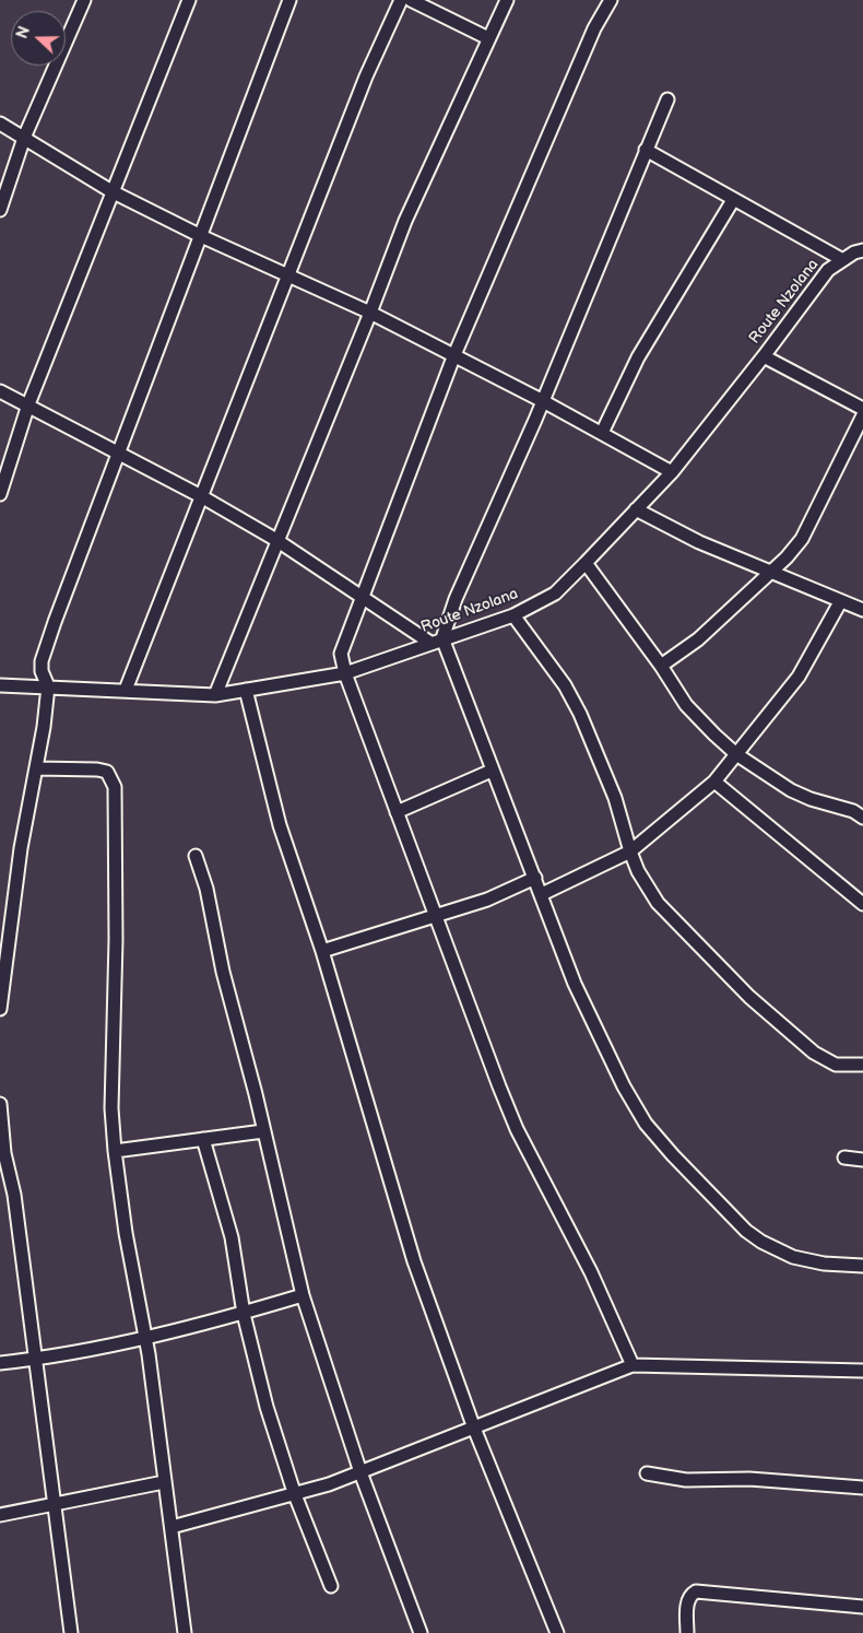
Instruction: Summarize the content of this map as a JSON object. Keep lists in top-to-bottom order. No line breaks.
{"streets":{"street":["Route Nzolana"]},"north":"left"}
